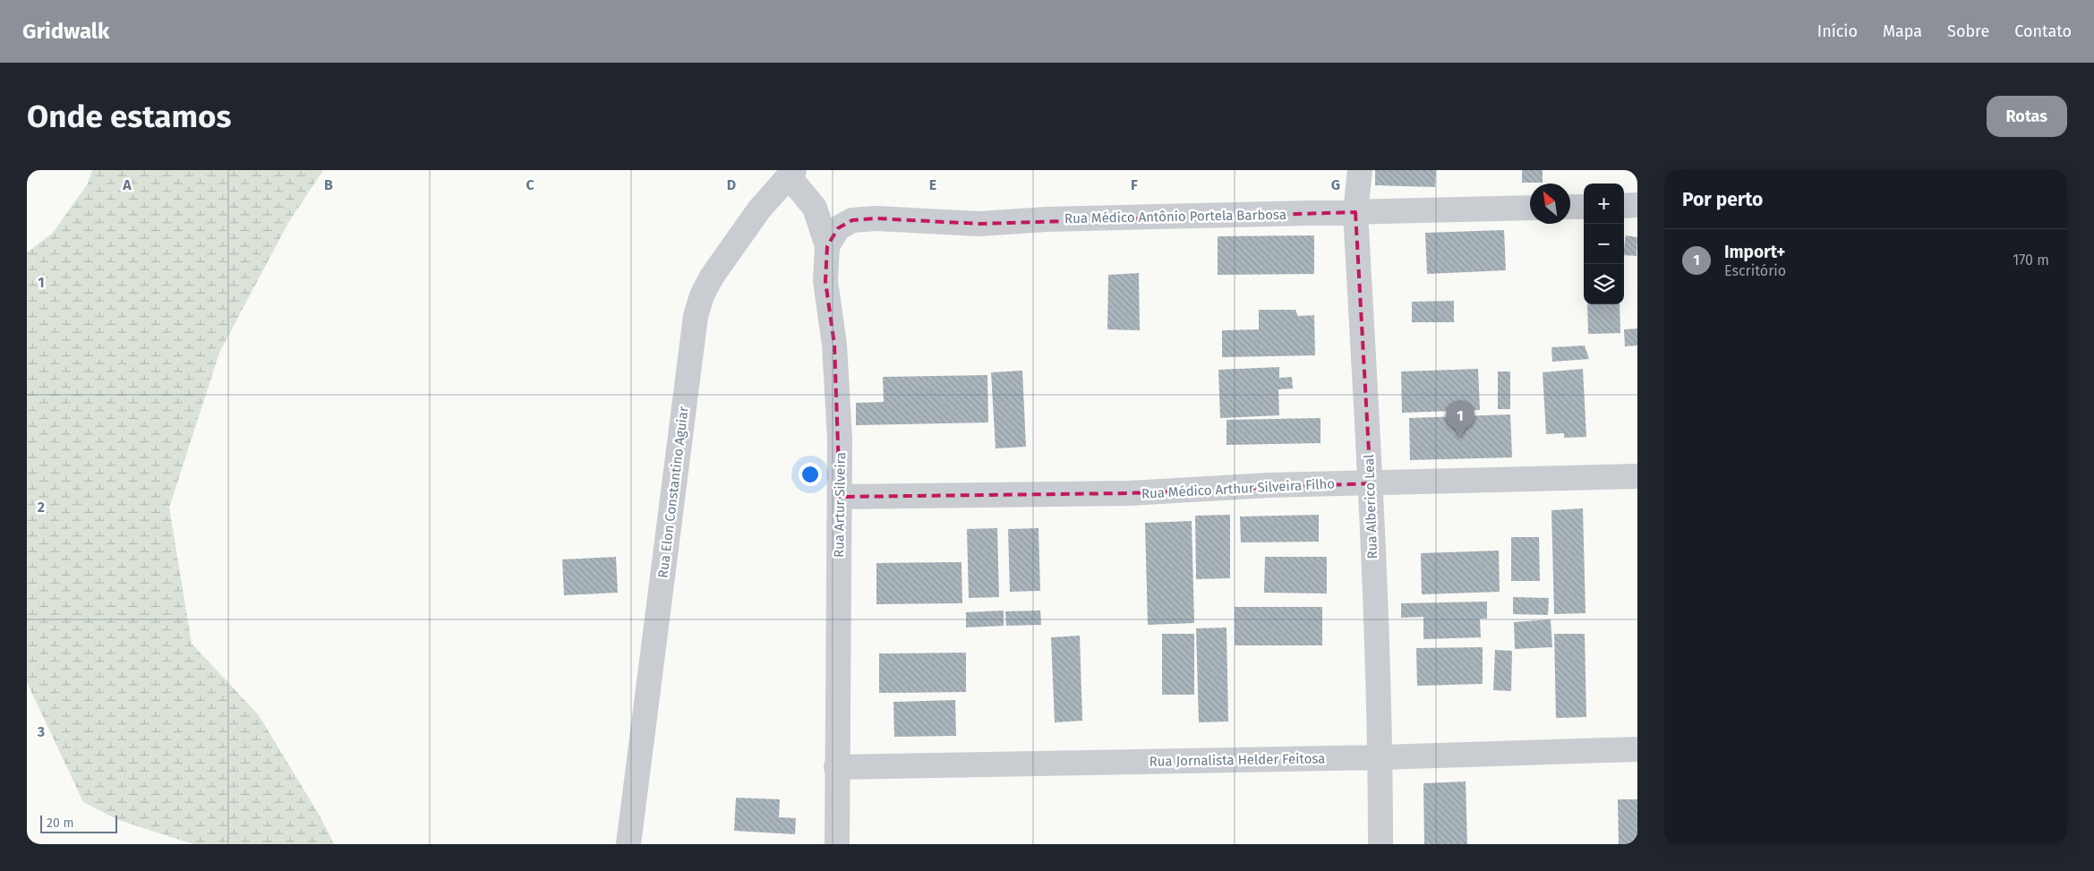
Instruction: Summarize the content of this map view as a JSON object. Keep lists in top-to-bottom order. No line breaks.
{"streets":{"street":["Rua Médico Antônio Portela Barbosa","Rua Médico Arthur Silveira Filho","Rua Elon Constantino Aguiar","Rua Artur Silveira","Rua Alberico Leal","Rua Jornalista Helder Feitosa"]},"crossings":[["Rua Médico Antônio Portela Barbosa","Rua Artur Silveira"],["Rua Médico Antônio Portela Barbosa","Rua Alberico Leal"],["Rua Médico Arthur Silveira Filho","Rua Artur Silveira"],["Rua Médico Arthur Silveira Filho","Rua Alberico Leal"],["Rua Elon Constantino Aguiar","Rua Artur Silveira"],["Rua Artur Silveira","Rua Jornalista Helder Feitosa"],["Rua Alberico Leal","Rua Jornalista Helder Feitosa"]],"scale_bar":"20 m","north":"top left","page":{"header":"Gridwalk","nav":["Início","Mapa","Sobre","Contato"],"buttons":"Rotas","title":"Onde estamos","heading":"Por perto","map_buttons":["+","−"],"list":[{"mark":"1","name":"Import+","note":"Escritório","value":"170 m"}],"pins":"1","scale":"20 m"},"grid":{"columns":["A","B","C","D","E","F","G"],"rows":["1","2","3"]}}
